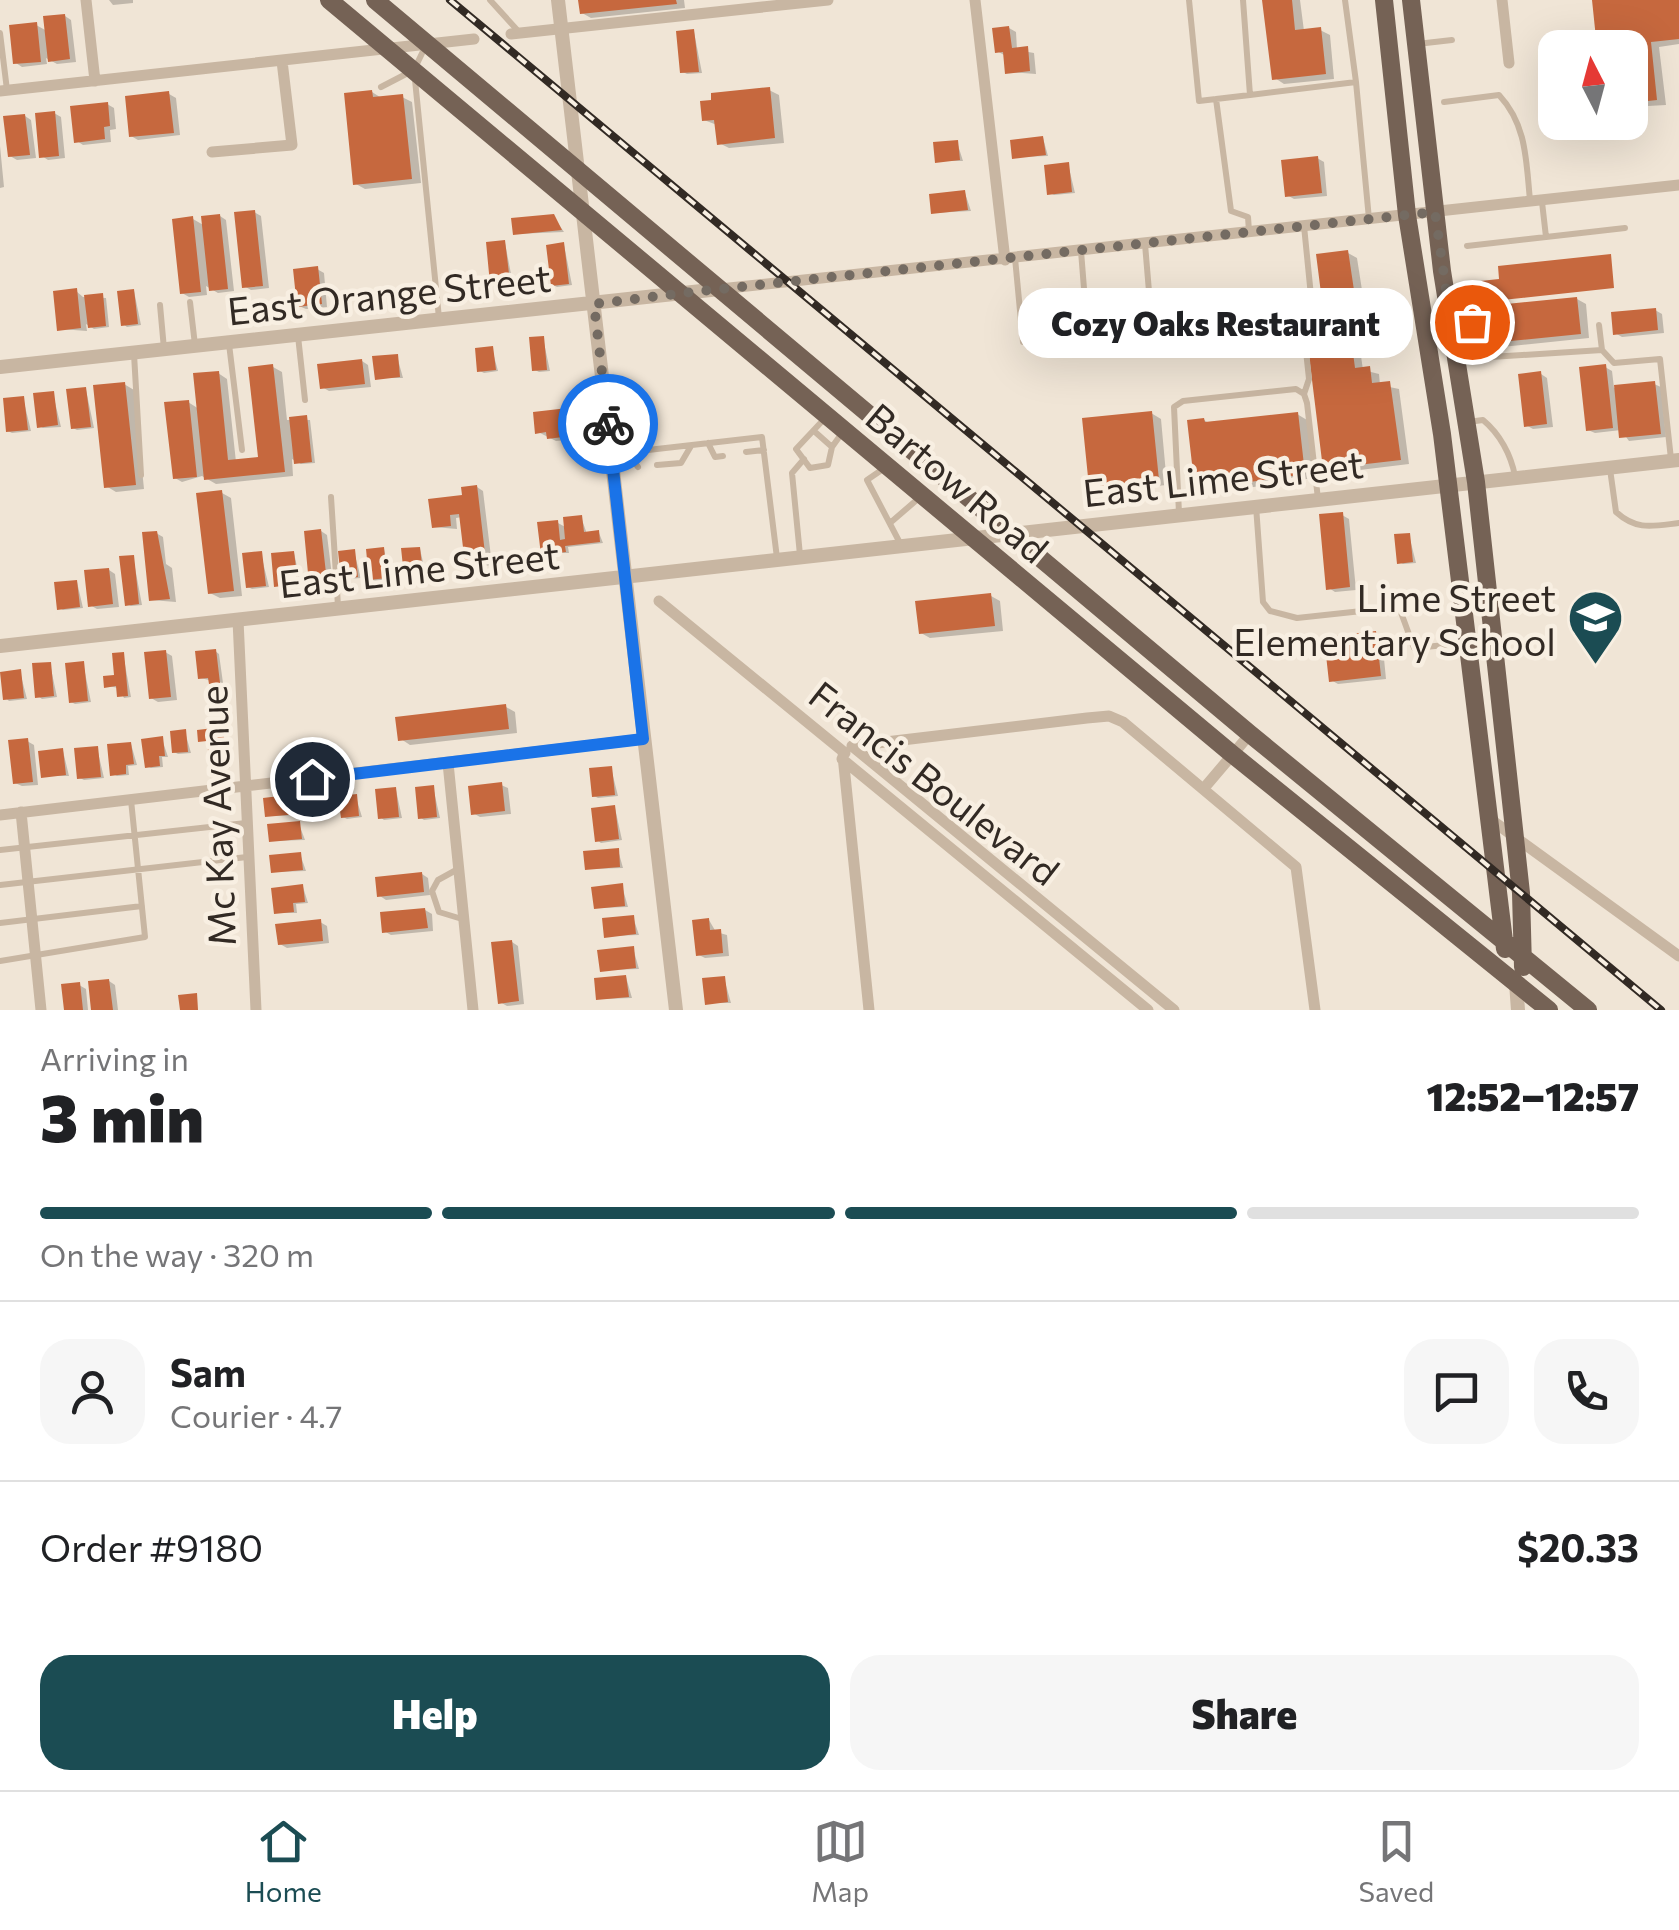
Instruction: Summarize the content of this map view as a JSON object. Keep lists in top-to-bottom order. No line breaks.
{"streets":{"main road":["Bartow Road"],"street":["East Orange Street","East Lime Street","Francis Boulevard","Mc Kay Avenue"]},"crossings":[["East Orange Street","Bartow Road"],["East Lime Street","Bartow Road"],["East Lime Street","Mc Kay Avenue"]],"places":{"other":["Cozy Oaks Restaurant"],"school or university":["Lime Street Elementary School"]},"north":"top","page":{"bubble":"Cozy Oaks Restaurant","heading":["3 min","Arriving in","12:52–12:57"],"panel":["Sam","Courier · 4.7","Order #9180","$20.33"],"bar":"On the way · 320 m","buttons":["Help","Share"],"tabs":["Home","Map","Saved"]}}
